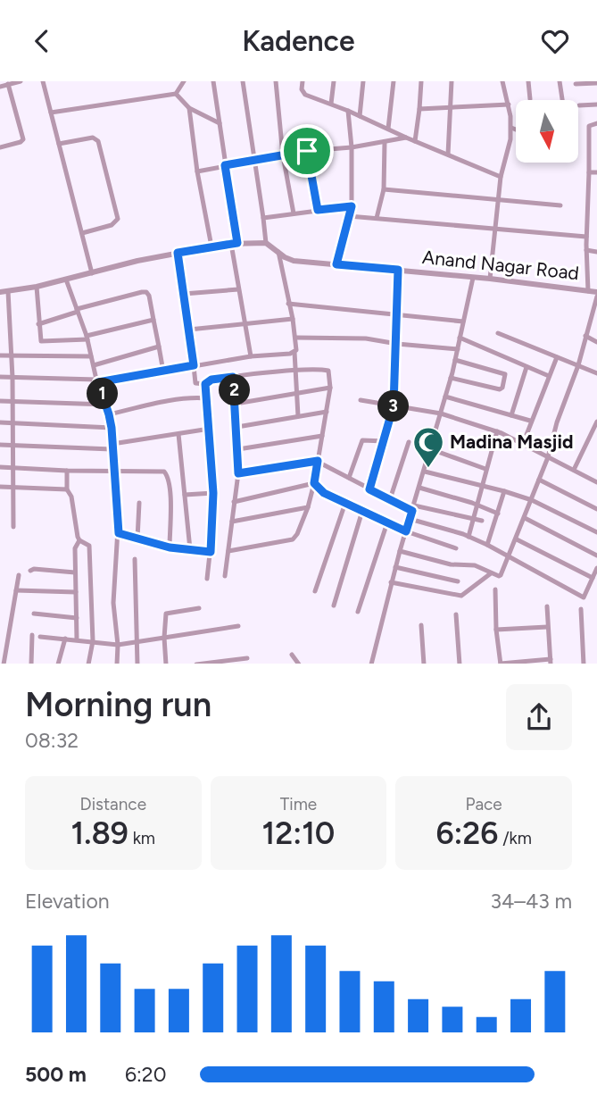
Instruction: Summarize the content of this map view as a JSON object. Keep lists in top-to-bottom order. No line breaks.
{"streets":{"street":["Anand Nagar Road"]},"places":{"mosque":["Madina Masjid"]},"north":"bottom","page":{"header":"Kadence","pins":["2","1","3"],"heading":["Morning run","08:32"],"stats":[["Distance","1.89 km"],["Time","12:10"],["Pace","6:26 /km"]],"chart":["Elevation","34–43 m"],"list":[{"name":"500 m","note":"6:20"}]}}
